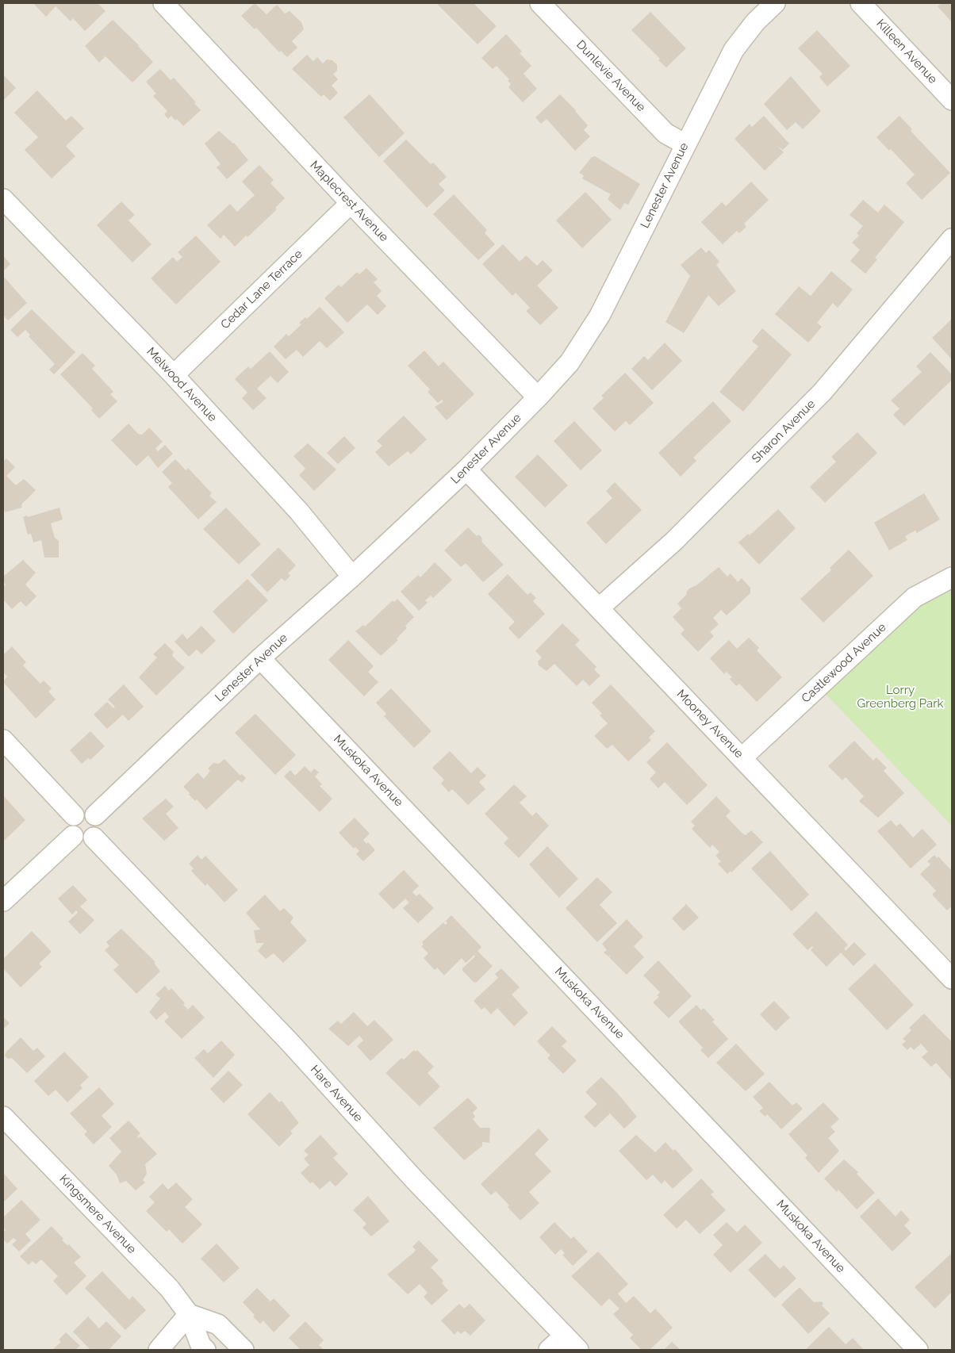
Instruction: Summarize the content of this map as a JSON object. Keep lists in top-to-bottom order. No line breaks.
{"streets":{"street":["Killeen Avenue","Dunlevie Avenue","Lenester Avenue","Maplecrest Avenue","Cedar Lane Terrace","Melwood Avenue","Sharon Avenue","Castlewood Avenue","Mooney Avenue","Muskoka Avenue","Hare Avenue","Kingsmere Avenue"]},"crossings":[["Dunlevie Avenue","Lenester Avenue"],["Lenester Avenue","Maplecrest Avenue"],["Lenester Avenue","Melwood Avenue"],["Lenester Avenue","Mooney Avenue"],["Lenester Avenue","Muskoka Avenue"],["Lenester Avenue","Hare Avenue"],["Maplecrest Avenue","Cedar Lane Terrace"],["Cedar Lane Terrace","Melwood Avenue"],["Sharon Avenue","Mooney Avenue"],["Castlewood Avenue","Mooney Avenue"]],"parks":["Lorry Greenberg Park"]}
